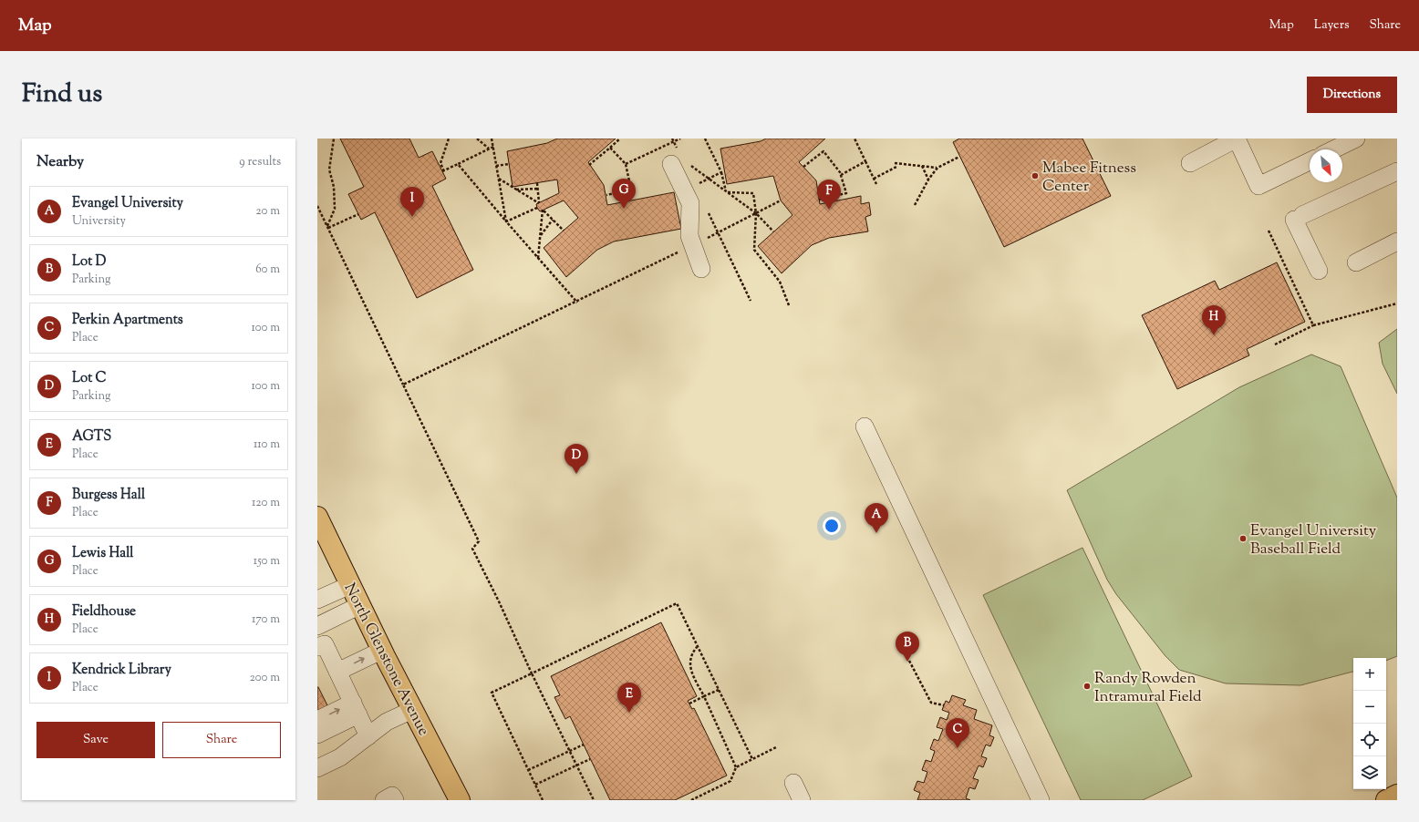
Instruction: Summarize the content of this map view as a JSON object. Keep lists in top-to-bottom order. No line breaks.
{"streets":{"main road":["North Glenstone Avenue"]},"places":["Mabee Fitness Center","Evangel University Baseball Field","Randy Rowden Intramural Field"],"north":"bottom right","page":{"header":"Map","nav":["Map","Layers","Share"],"title":"Find us","buttons":["Directions",["Save","Share"]],"heading":["Nearby","9 results"],"pins":["G","F","I","H","D","A","B","E","C"],"list":[{"mark":"A","name":"Evangel University","note":"University","value":"20 m"},{"mark":"B","name":"Lot D","note":"Parking","value":"60 m"},{"mark":"C","name":"Perkin Apartments","note":"Place","value":"100 m"},{"mark":"D","name":"Lot C","note":"Parking","value":"100 m"},{"mark":"E","name":"AGTS","note":"Place","value":"110 m"},{"mark":"F","name":"Burgess Hall","note":"Place","value":"120 m"},{"mark":"G","name":"Lewis Hall","note":"Place","value":"150 m"},{"mark":"H","name":"Fieldhouse","note":"Place","value":"170 m"},{"mark":"I","name":"Kendrick Library","note":"Place","value":"200 m"}],"map_buttons":["+","−"]}}
